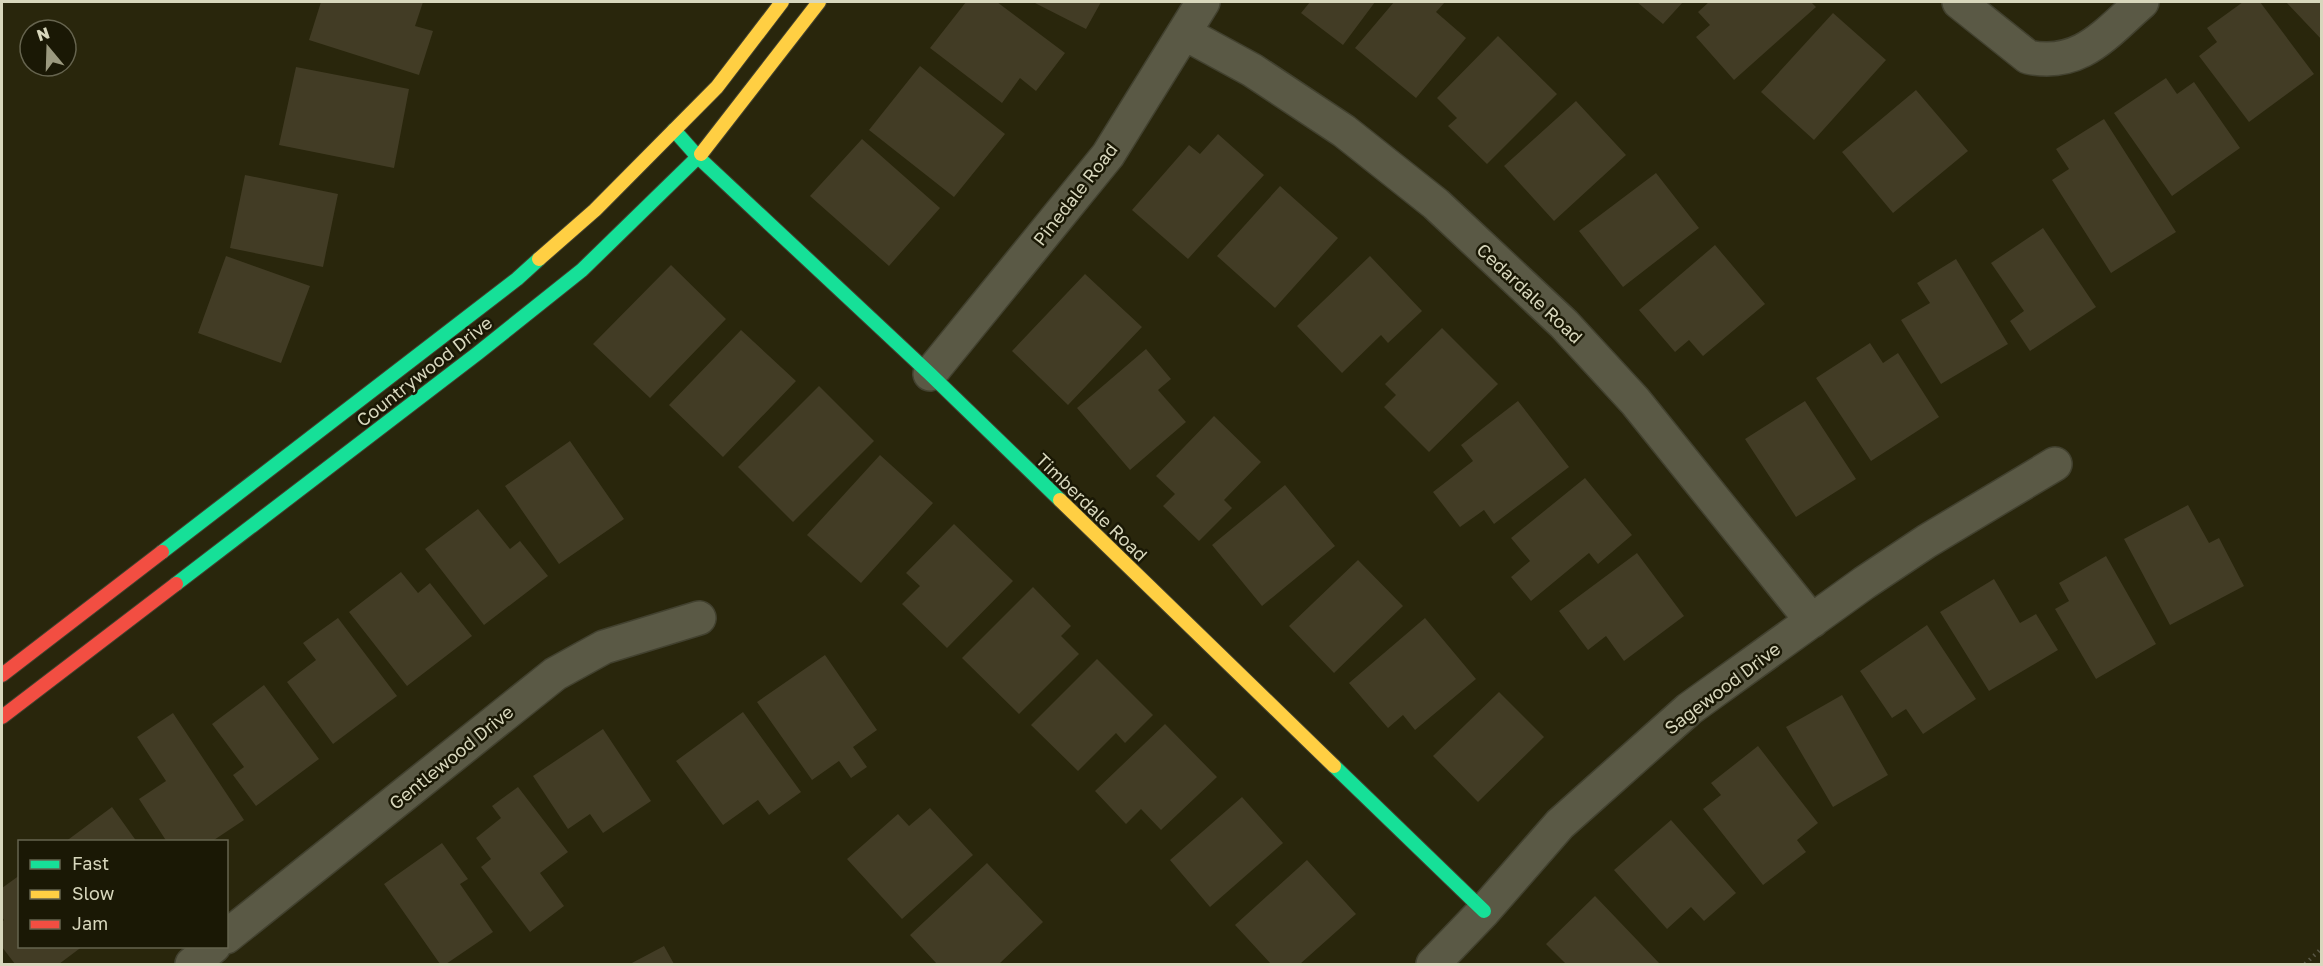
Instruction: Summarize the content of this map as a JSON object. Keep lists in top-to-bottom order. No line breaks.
{"streets":{"street":["Pinedale Road","Cedardale Road","Countrywood Drive","Timberdale Road","Sagewood Drive","Gentlewood Drive"]},"crossings":[["Pinedale Road","Cedardale Road"],["Pinedale Road","Timberdale Road"],["Cedardale Road","Sagewood Drive"],["Countrywood Drive","Timberdale Road"],["Timberdale Road","Sagewood Drive"]],"legend":["Fast","Slow","Jam"],"north":"top"}
